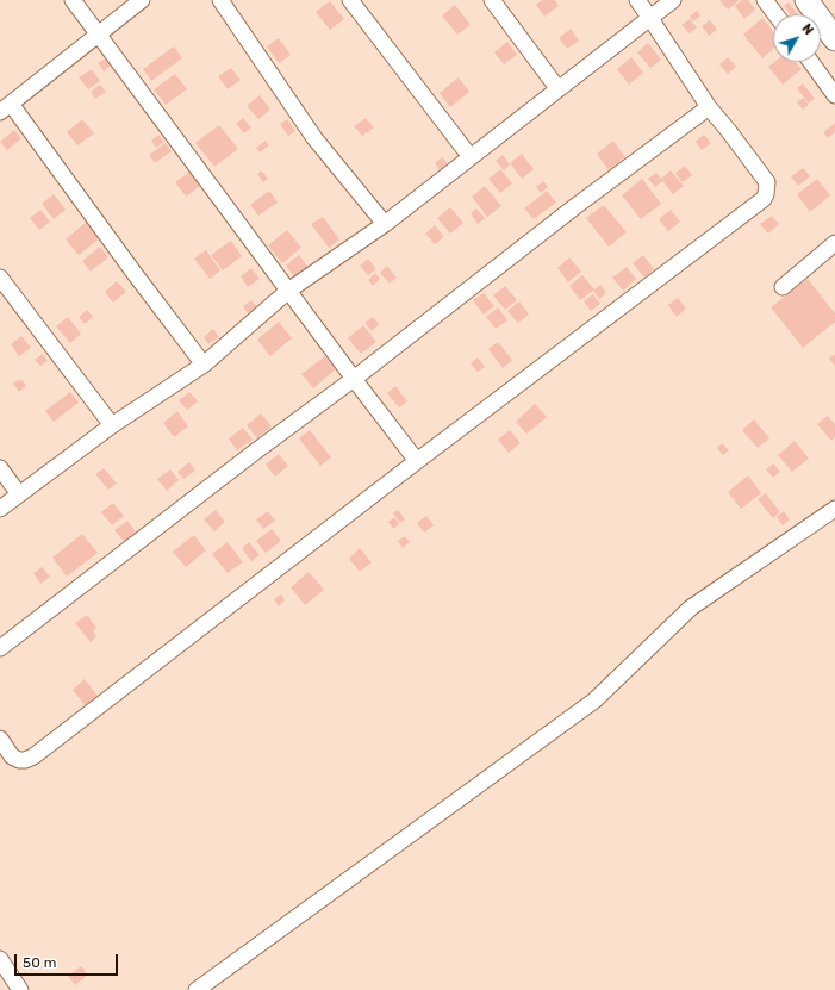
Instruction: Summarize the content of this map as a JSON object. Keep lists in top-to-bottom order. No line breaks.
{"scale_bar":"50 m","north":"top right"}
